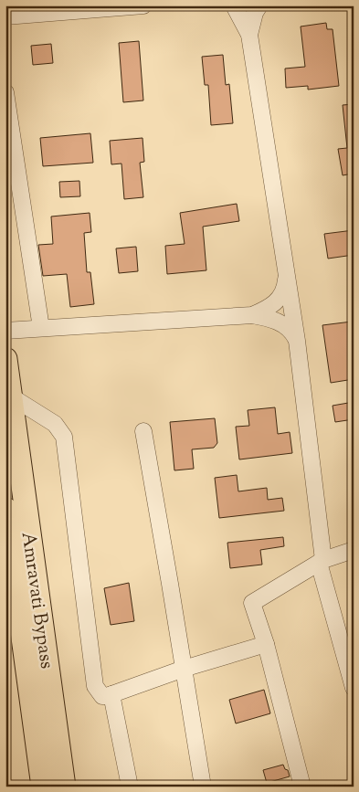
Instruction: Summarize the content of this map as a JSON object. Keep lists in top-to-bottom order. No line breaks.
{"streets":{"highway":["Amravati Bypass"]}}
